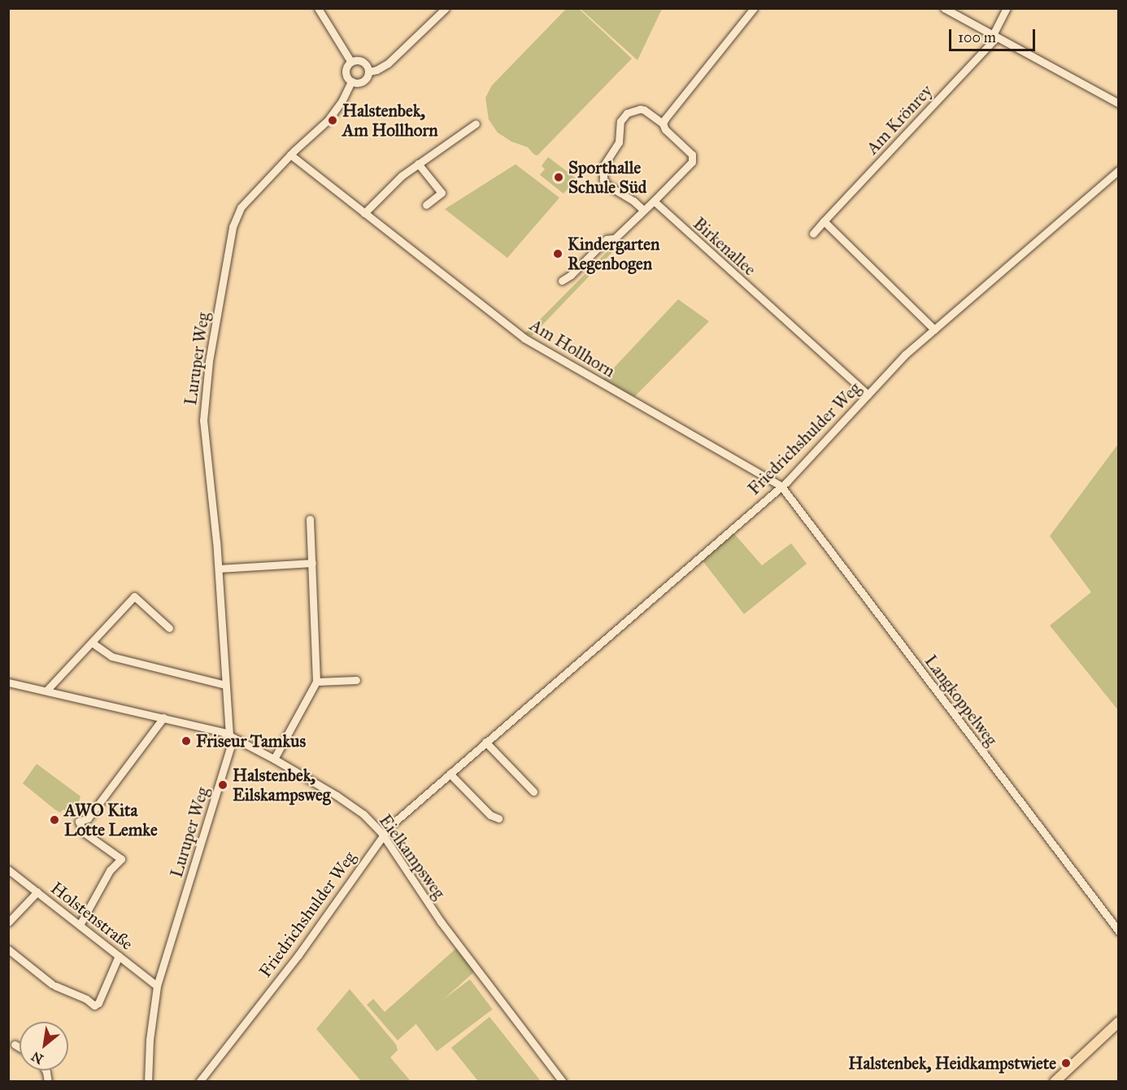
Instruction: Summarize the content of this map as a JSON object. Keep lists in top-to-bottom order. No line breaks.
{"streets":{"street":["Am Krönrey","Birkenallee","Am Hollhorn","Luruper Weg","Friedrichshulder Weg","Langkoppelweg","Eielkampsweg","Holstenstraße"]},"crossings":[["Birkenallee","Friedrichshulder Weg"],["Am Hollhorn","Luruper Weg"],["Am Hollhorn","Friedrichshulder Weg"],["Am Hollhorn","Langkoppelweg"],["Luruper Weg","Eielkampsweg"],["Luruper Weg","Holstenstraße"],["Friedrichshulder Weg","Langkoppelweg"],["Friedrichshulder Weg","Eielkampsweg"]],"places":["Halstenbek, Am Hollhorn","Sporthalle Schule Süd","Kindergarten Regenbogen","Friseur Tamkus","Halstenbek, Eilskampsweg","AWO Kita Lotte Lemke","Halstenbek, Heidkampstwiete"],"scale_bar":"100 m","north":"bottom left"}
